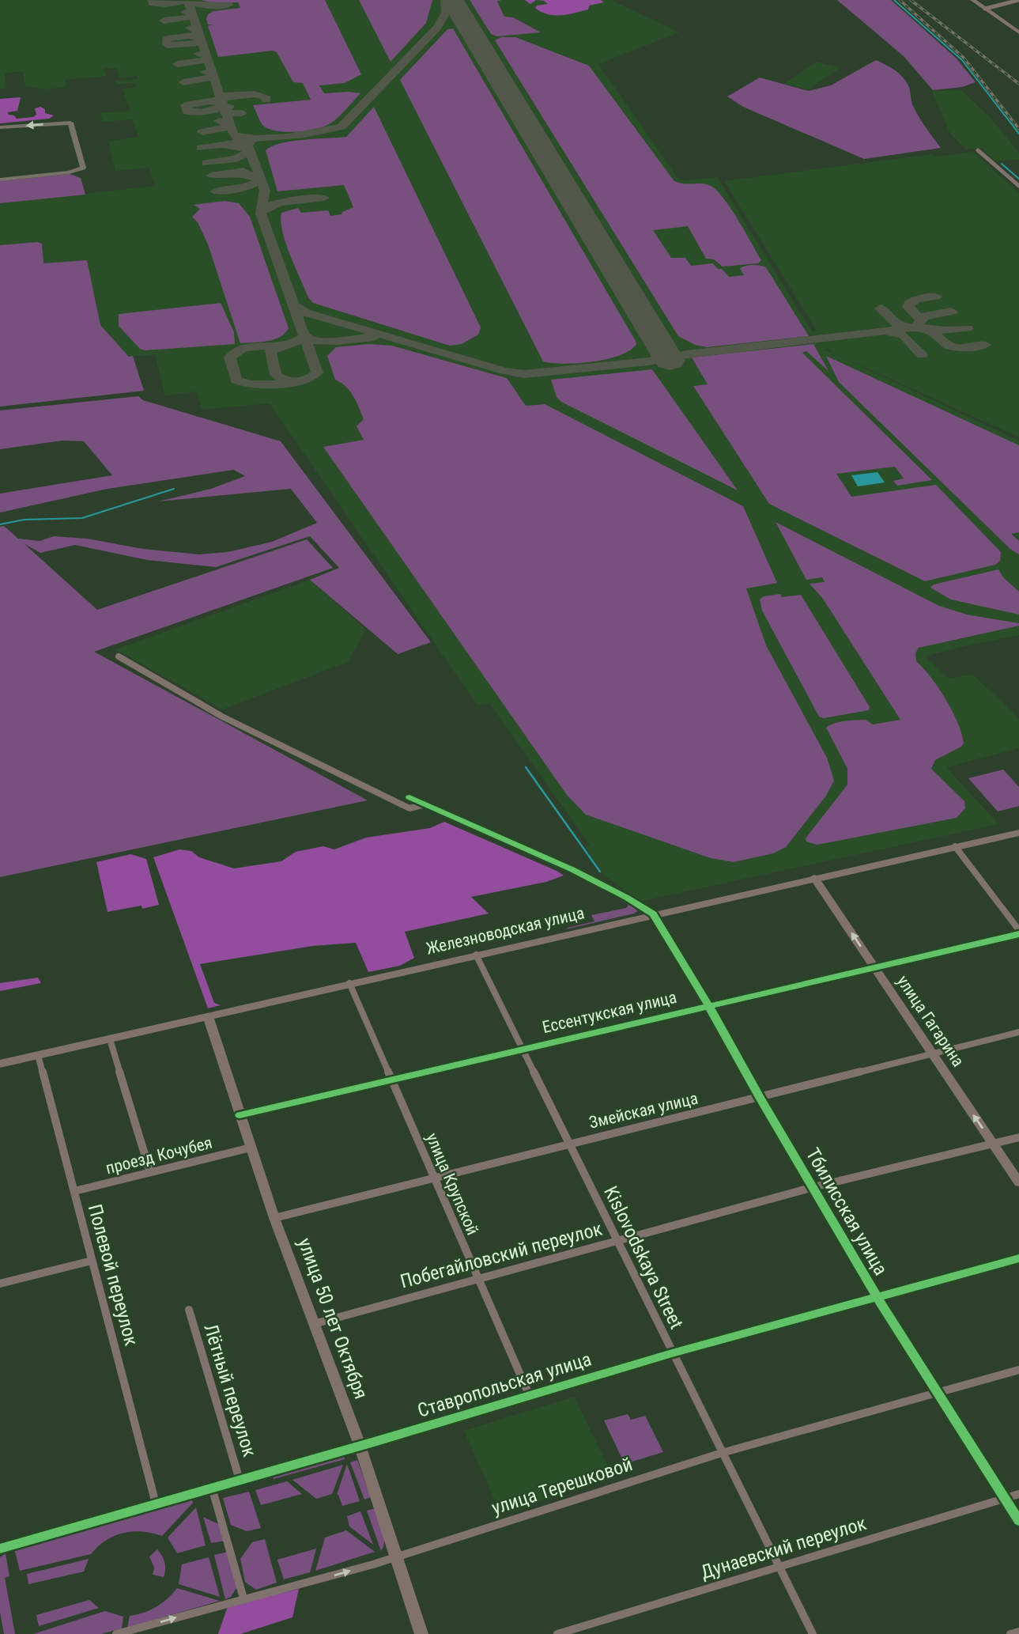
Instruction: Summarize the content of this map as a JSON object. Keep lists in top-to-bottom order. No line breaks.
{"streets":{"main road":["Железноводская улица","улица Гагарина","улица 50 лет Октября","Ставропольская улица"],"street":["Ессентукская улица","Змейская улица","проезд Кочубея","улица Крупской","Тбилисская улица","Побегайловский переулок","Kislovodskaya Street","Полевой переулок","Лётный переулок","улица Терешковой","Дунаевский переулок"]},"crossings":[["Железноводская улица","улица Гагарина"],["Железноводская улица","улица Крупской"],["Железноводская улица","Тбилисская улица"],["Железноводская улица","Kislovodskaya Street"],["Железноводская улица","Полевой переулок"],["Железноводская улица","улица 50 лет Октября"],["Ессентукская улица","улица Гагарина"],["Ессентукская улица","улица Крупской"],["Ессентукская улица","Тбилисская улица"],["Ессентукская улица","Kislovodskaya Street"],["Ессентукская улица","улица 50 лет Октября"],["улица Гагарина","Змейская улица"],["улица Гагарина","Побегайловский переулок"],["Змейская улица","улица Крупской"],["Змейская улица","Тбилисская улица"],["Змейская улица","Kislovodskaya Street"],["Змейская улица","улица 50 лет Октября"],["проезд Кочубея","Полевой переулок"],["проезд Кочубея","улица 50 лет Октября"],["улица Крупской","Побегайловский переулок"],["улица Крупской","Ставропольская улица"],["Тбилисская улица","Побегайловский переулок"],["Тбилисская улица","Ставропольская улица"],["Тбилисская улица","улица Терешковой"],["Тбилисская улица","Дунаевский переулок"],["Побегайловский переулок","Kislovodskaya Street"],["Побегайловский переулок","улица 50 лет Октября"],["Kislovodskaya Street","Ставропольская улица"],["Kislovodskaya Street","улица Терешковой"],["Kislovodskaya Street","Дунаевский переулок"],["Полевой переулок","Ставропольская улица"],["улица 50 лет Октября","Ставропольская улица"],["улица 50 лет Октября","улица Терешковой"],["Ставропольская улица","Лётный переулок"]],"one_way":["улица Гагарина"]}
